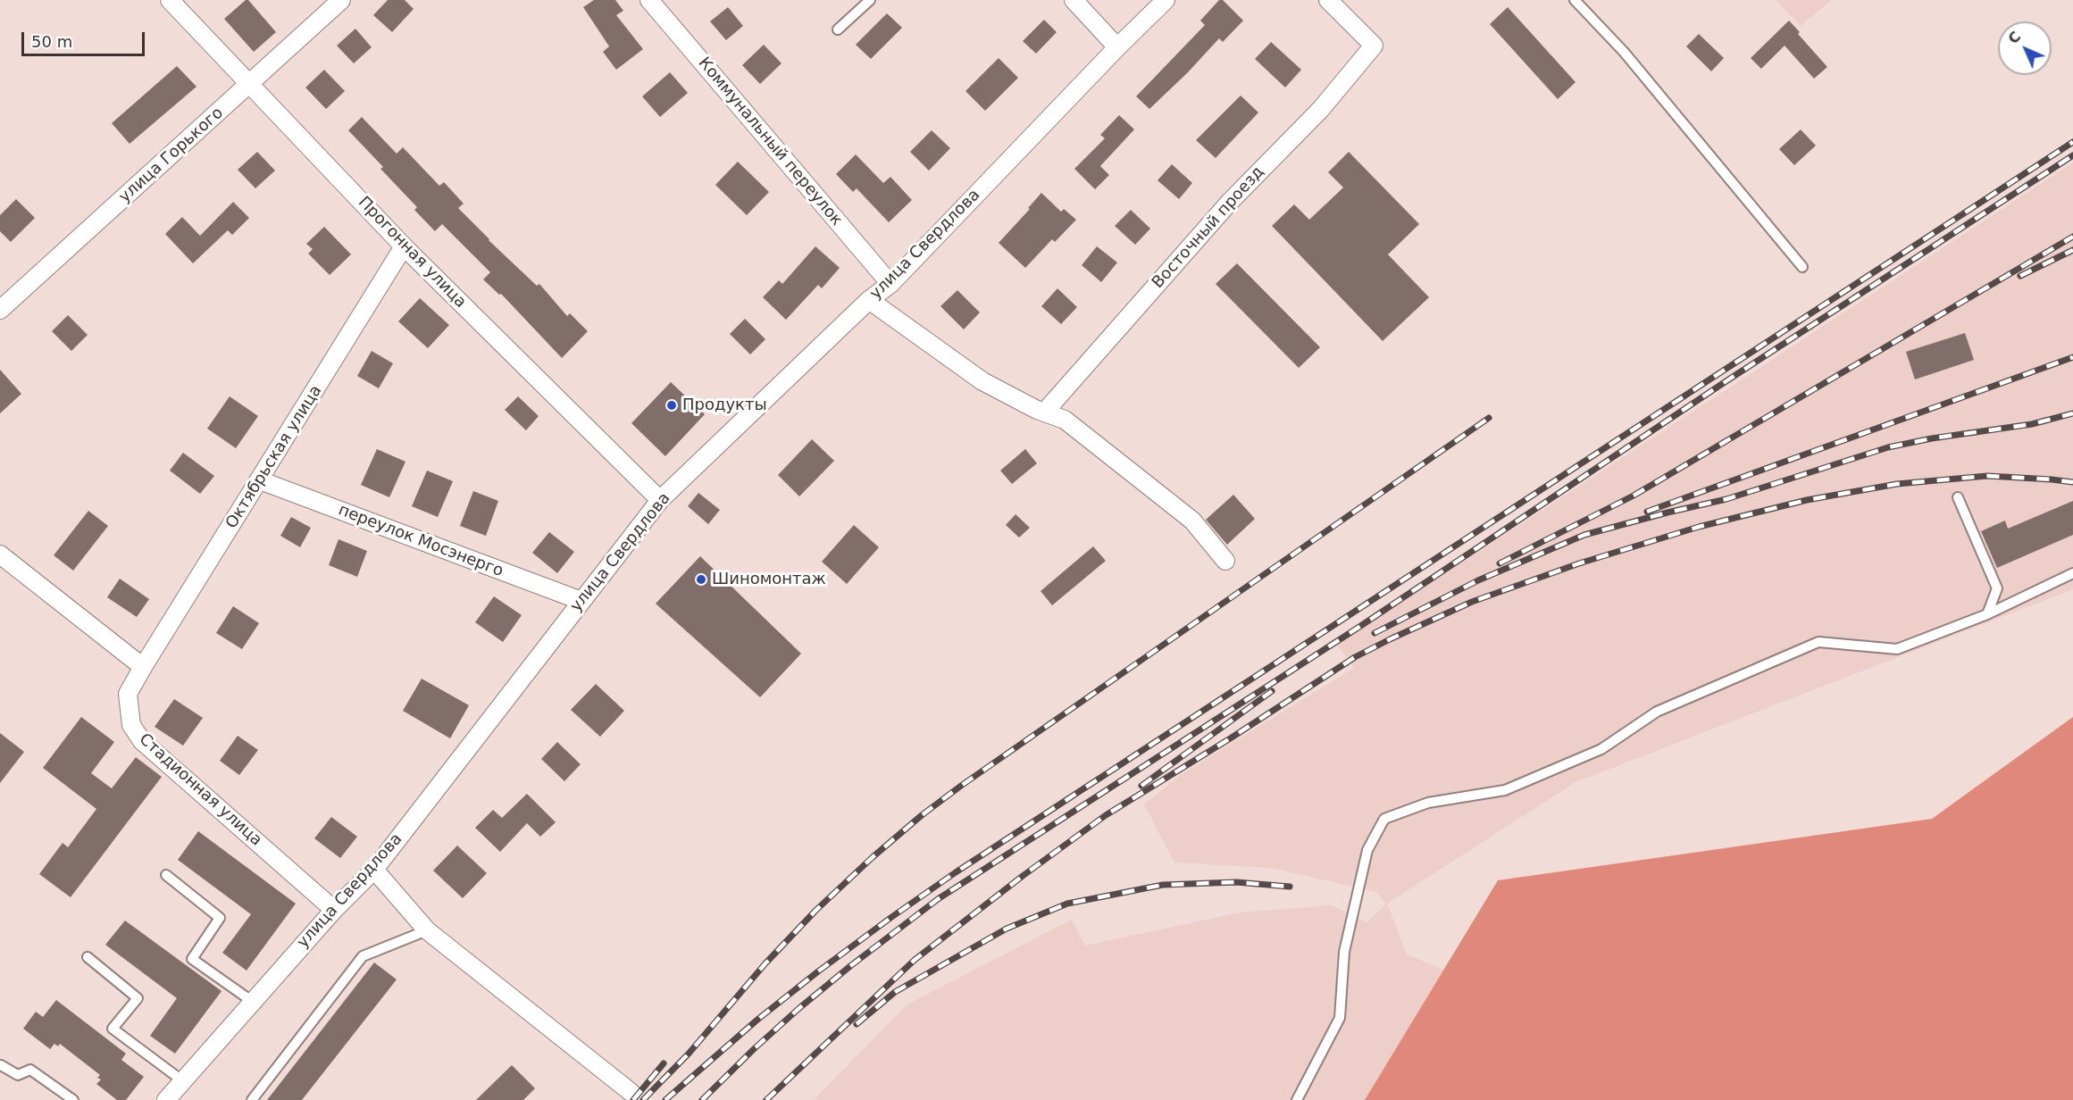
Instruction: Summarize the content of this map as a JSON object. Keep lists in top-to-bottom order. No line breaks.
{"streets":{"street":["Коммунальный переулок","улица Горького","Восточный проезд","улица Свердлова","Прогонная улица","Октябрьская улица","переулок Мосэнерго","Стадионная улица"]},"crossings":[["Коммунальный переулок","улица Свердлова"],["улица Горького","Прогонная улица"],["улица Свердлова","Прогонная улица"],["улица Свердлова","переулок Мосэнерго"],["улица Свердлова","Стадионная улица"],["Прогонная улица","Октябрьская улица"],["Октябрьская улица","переулок Мосэнерго"],["Октябрьская улица","Стадионная улица"]],"places":["Продукты","Шиномонтаж"],"scale_bar":"50 m","north":"top left"}
